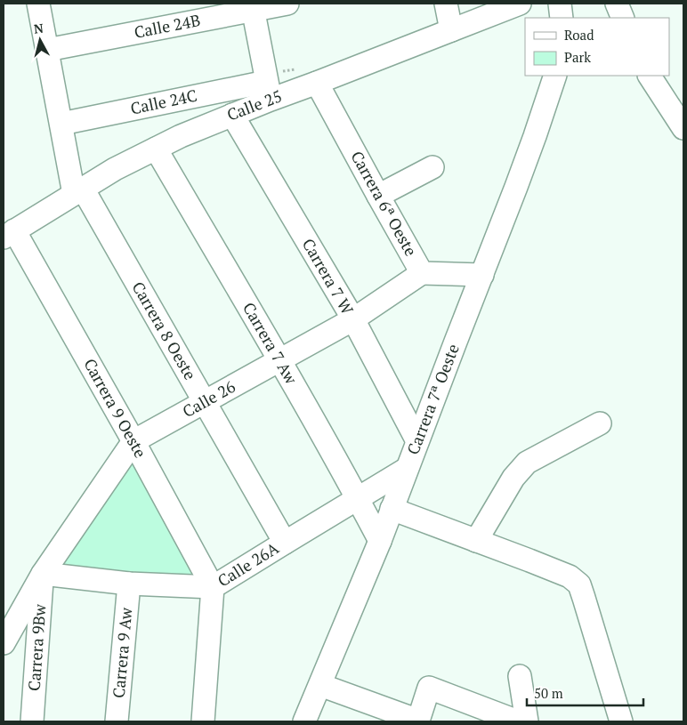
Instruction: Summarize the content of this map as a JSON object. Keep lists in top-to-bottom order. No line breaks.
{"streets":{"street":["Calle 24B","Calle 24C","Calle 25","Carrera 6ª Oeste","Carrera 7 W","Carrera 8 Oeste","Carrera 7 Aw","Calle 26","Carrera 7ª Oeste","Carrera 9 Oeste","Calle 26A","Carrera 9Bw","Carrera 9 Aw"]},"crossings":[["Calle 24B","Carrera 8 Oeste"],["Calle 24C","Calle 25"],["Calle 24C","Carrera 8 Oeste"],["Calle 25","Carrera 6ª Oeste"],["Calle 25","Carrera 7 W"],["Calle 25","Carrera 8 Oeste"],["Calle 25","Carrera 7 Aw"],["Calle 25","Carrera 9 Oeste"],["Carrera 6ª Oeste","Calle 26"],["Carrera 6ª Oeste","Carrera 7ª Oeste"],["Carrera 7 W","Calle 26"],["Carrera 7 W","Carrera 7ª Oeste"],["Carrera 8 Oeste","Calle 26"],["Carrera 8 Oeste","Calle 26A"],["Carrera 7 Aw","Calle 26"],["Carrera 7 Aw","Carrera 7ª Oeste"],["Carrera 7 Aw","Calle 26A"],["Calle 26","Carrera 9 Oeste"],["Calle 26","Calle 26A"],["Calle 26","Carrera 9Bw"],["Carrera 7ª Oeste","Calle 26A"],["Carrera 9 Oeste","Calle 26A"],["Calle 26A","Carrera 9Bw"],["Calle 26A","Carrera 9 Aw"]],"legend":["Road","Park"],"scale_bar":"50 m","north":"top"}
